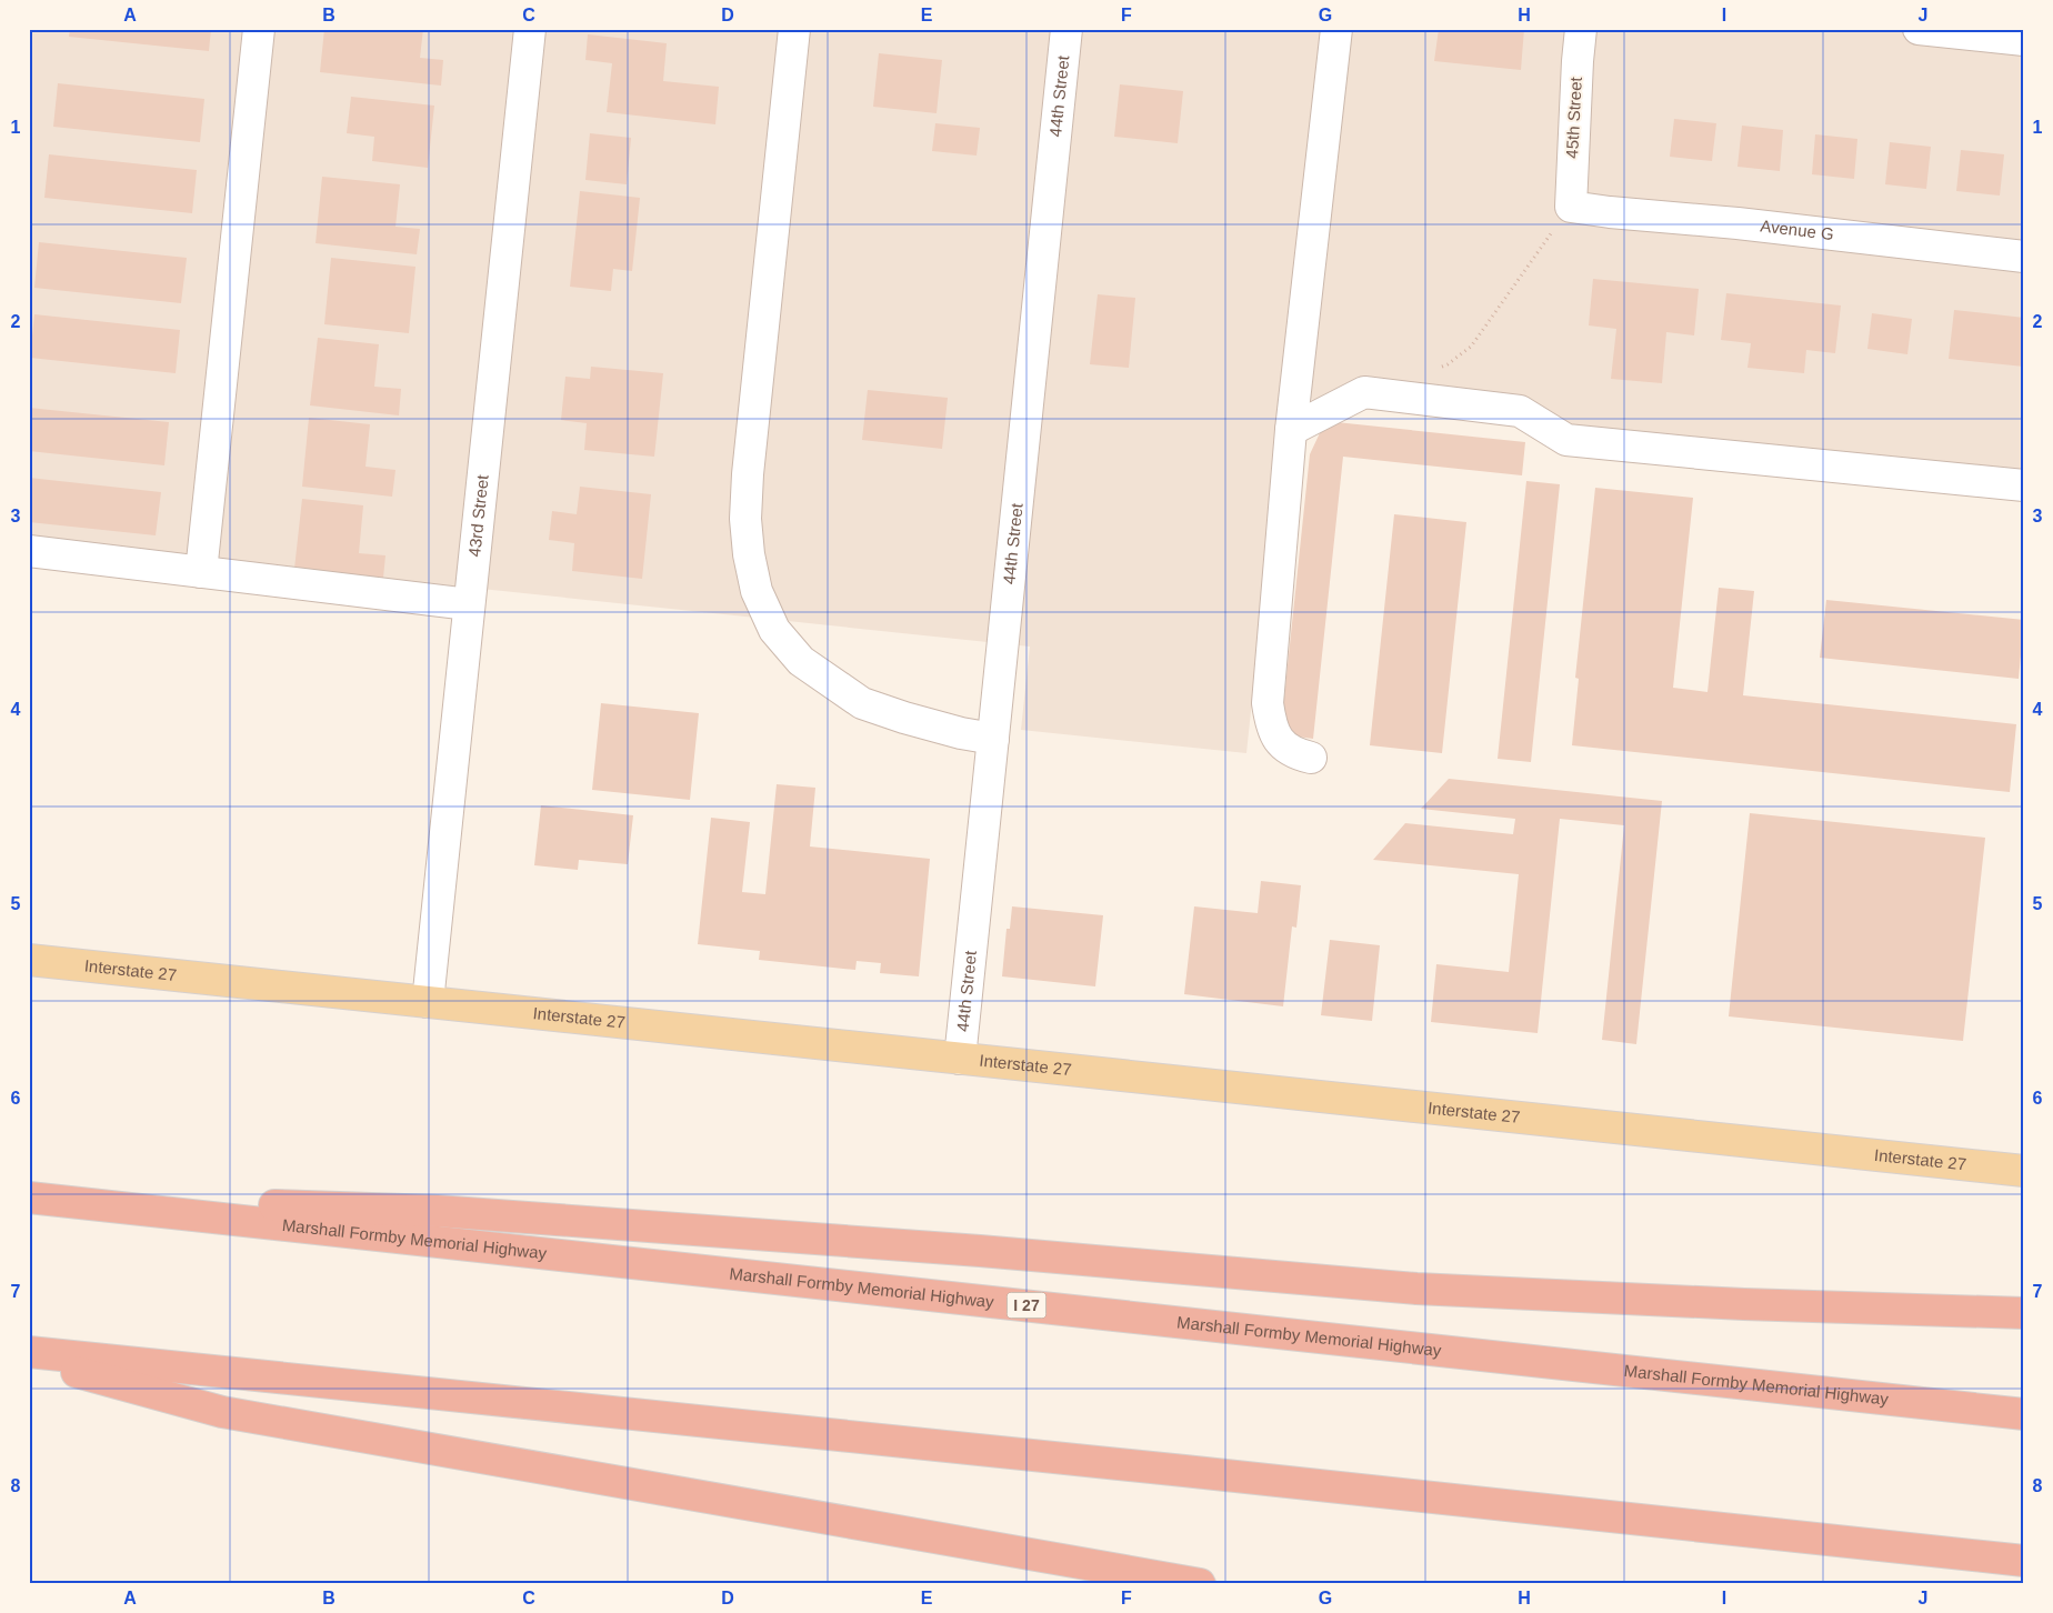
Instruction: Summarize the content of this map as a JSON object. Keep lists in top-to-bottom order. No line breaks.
{"streets":{"highway":["Marshall Formby Memorial Highway","I 27"],"main road":["Interstate 27"],"street":["44th Street","45th Street","Avenue G","43rd Street"]},"crossings":[["44th Street","Interstate 27"],["45th Street","Avenue G"],["43rd Street","Interstate 27"]],"grid":{"columns":["A","B","C","D","E","F","G","H","I","J"],"rows":["1","2","3","4","5","6","7","8"]}}
